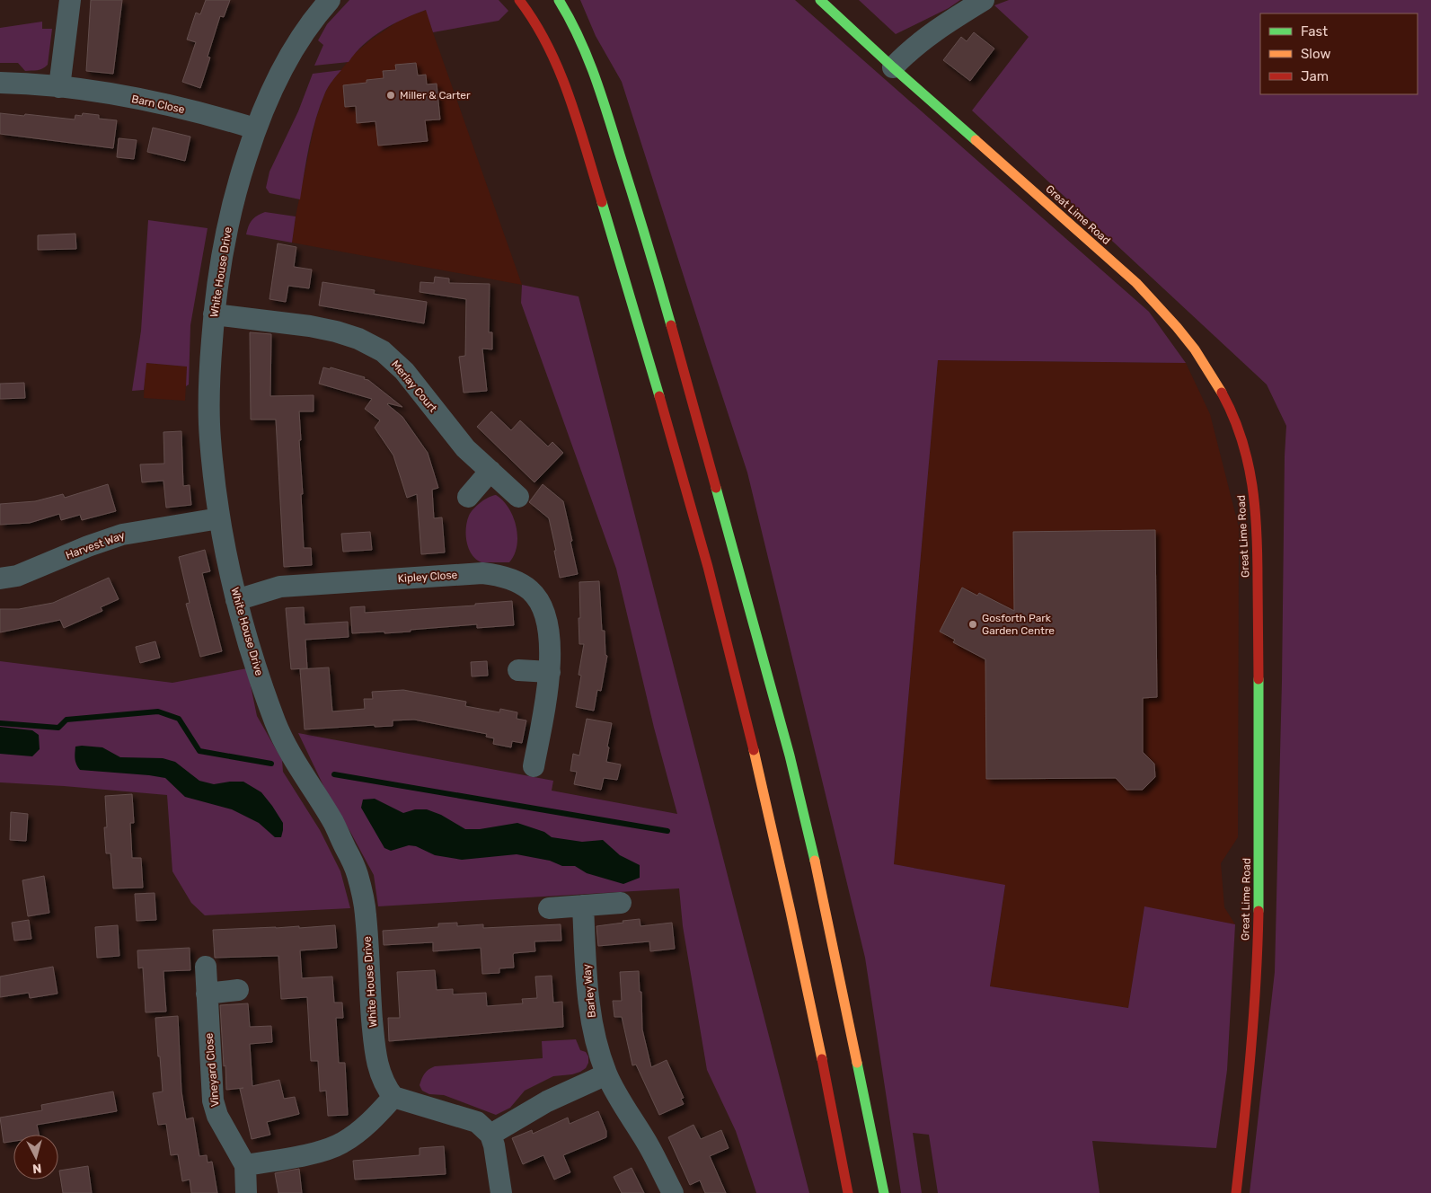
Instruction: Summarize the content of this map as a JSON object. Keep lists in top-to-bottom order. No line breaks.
{"streets":{"main road":["Great Lime Road"],"street":["Barn Close","White House Drive","Merlay Court","Harvest Way","Kipley Close","Barley Way","Vineyard Close"]},"crossings":[["Barn Close","White House Drive"],["White House Drive","Merlay Court"],["White House Drive","Harvest Way"],["White House Drive","Kipley Close"]],"places":["Miller & Carter","Gosforth Park Garden Centre"],"legend":["Fast","Slow","Jam"],"north":"bottom"}
